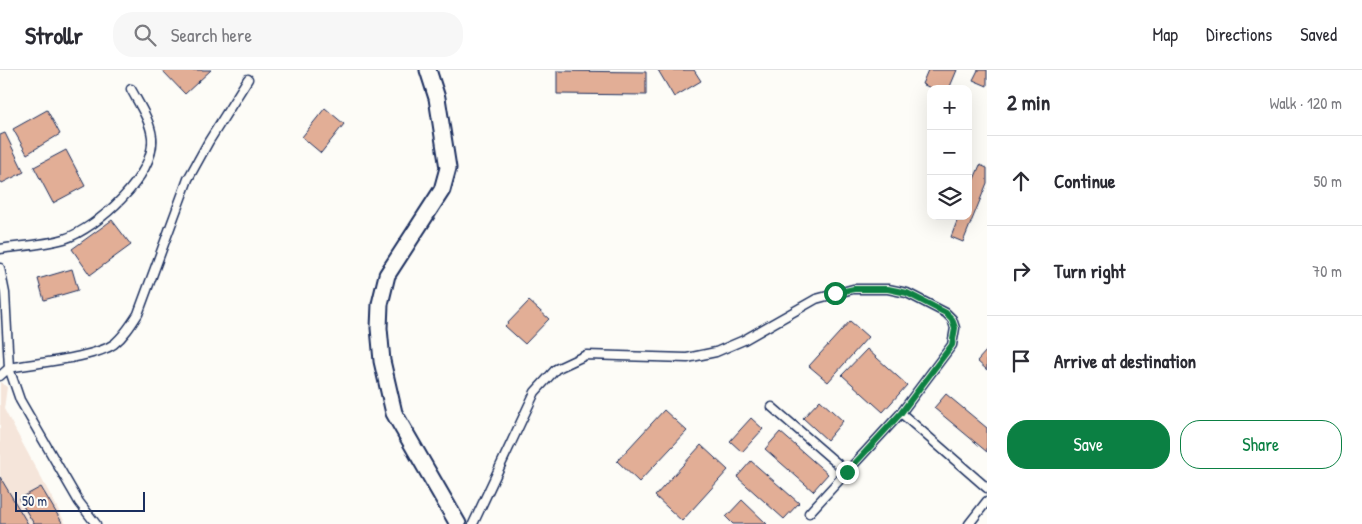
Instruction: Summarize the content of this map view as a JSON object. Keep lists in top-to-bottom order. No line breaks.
{"scale_bar":"50 m","page":{"header":"Strollr","search":"Search here","nav":["Map","Directions","Saved"],"heading":["2 min","Walk · 120 m"],"map_buttons":["+","−"],"list":[["Continue","50 m"],["Turn right","70 m"],"Arrive at destination"],"buttons":["Save","Share"],"scale":"50 m"}}
